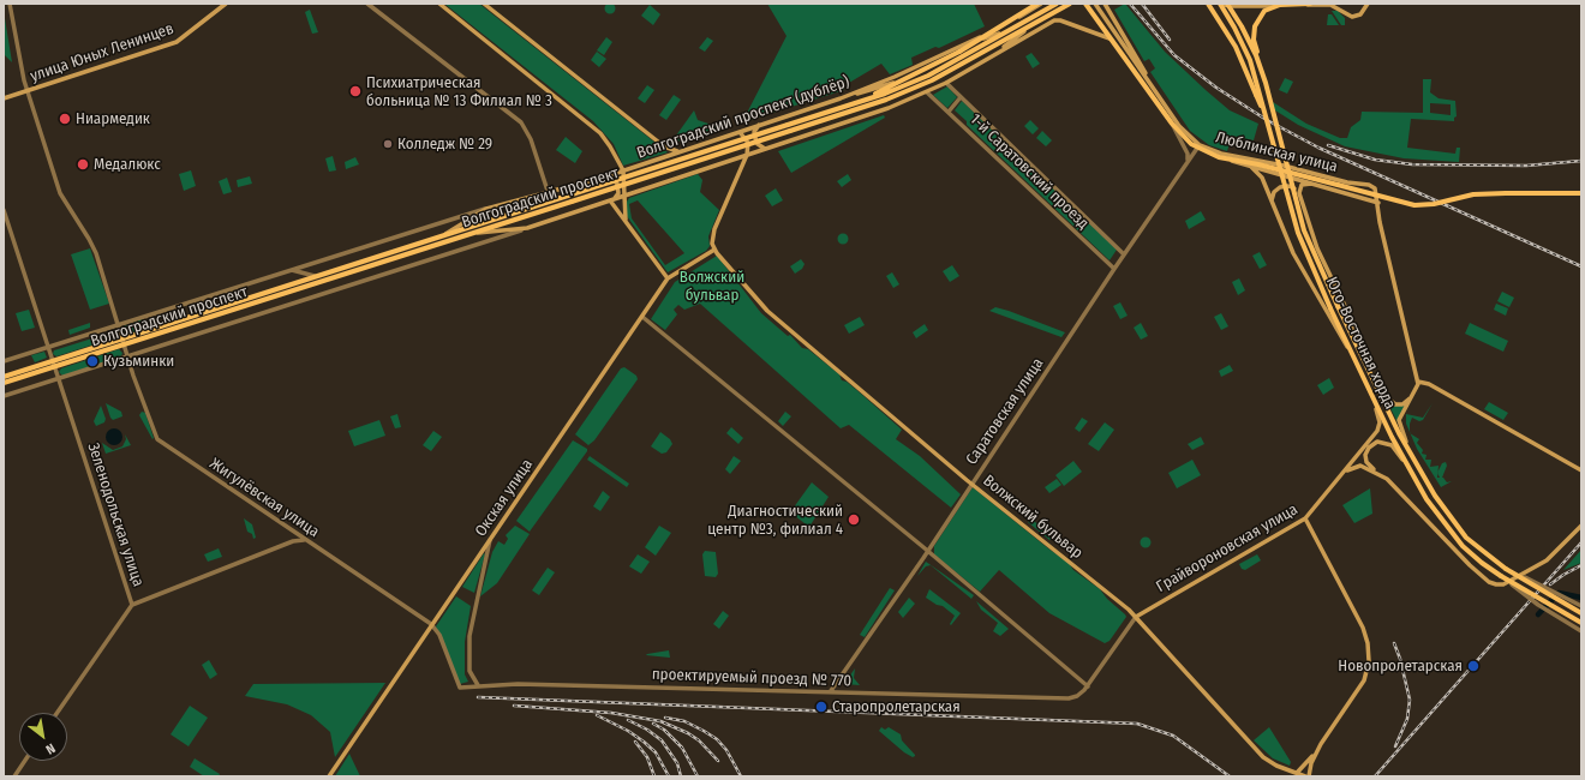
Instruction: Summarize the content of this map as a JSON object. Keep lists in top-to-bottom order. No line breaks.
{"streets":{"main road":["улица Юных Ленинцев","Волгоградский проспект (дублёр)","Люблинская улица","Волгоградский проспект","Юго-Восточная хорда","Окская улица","Волжский бульвар","Грайвороновская улица"],"street":["1-й Саратовский проезд","Саратовская улица","Жигулёвская улица","Зеленодольская улица","проектируемый проезд № 770"]},"crossings":[["улица Юных Ленинцев","Жигулёвская улица"],["Волгоградский проспект (дублёр)","Волгоградский проспект"],["Волгоградский проспект (дублёр)","Жигулёвская улица"],["Волгоградский проспект (дублёр)","Зеленодольская улица"],["Люблинская улица","Саратовская улица"],["1-й Саратовский проезд","Саратовская улица"],["Волгоградский проспект","Жигулёвская улица"],["Волгоградский проспект","Зеленодольская улица"],["Юго-Восточная хорда","Грайвороновская улица"],["Саратовская улица","Волжский бульвар"],["Саратовская улица","проектируемый проезд № 770"],["Жигулёвская улица","Окская улица"],["Жигулёвская улица","проектируемый проезд № 770"],["Окская улица","Волжский бульвар"],["Окская улица","проектируемый проезд № 770"],["Волжский бульвар","Грайвороновская улица"],["Волжский бульвар","проектируемый проезд № 770"],["Грайвороновская улица","проектируемый проезд № 770"]],"parks":["Волжский бульвар"],"places":["Психиатрическая больница № 13 Филиал № 3","Ниармедик","Колледж № 29","Медалюкс","Кузьминки","Диагностический центр №3, филиал 4","Новопролетарская","Старопролетарская"],"north":"bottom right"}
